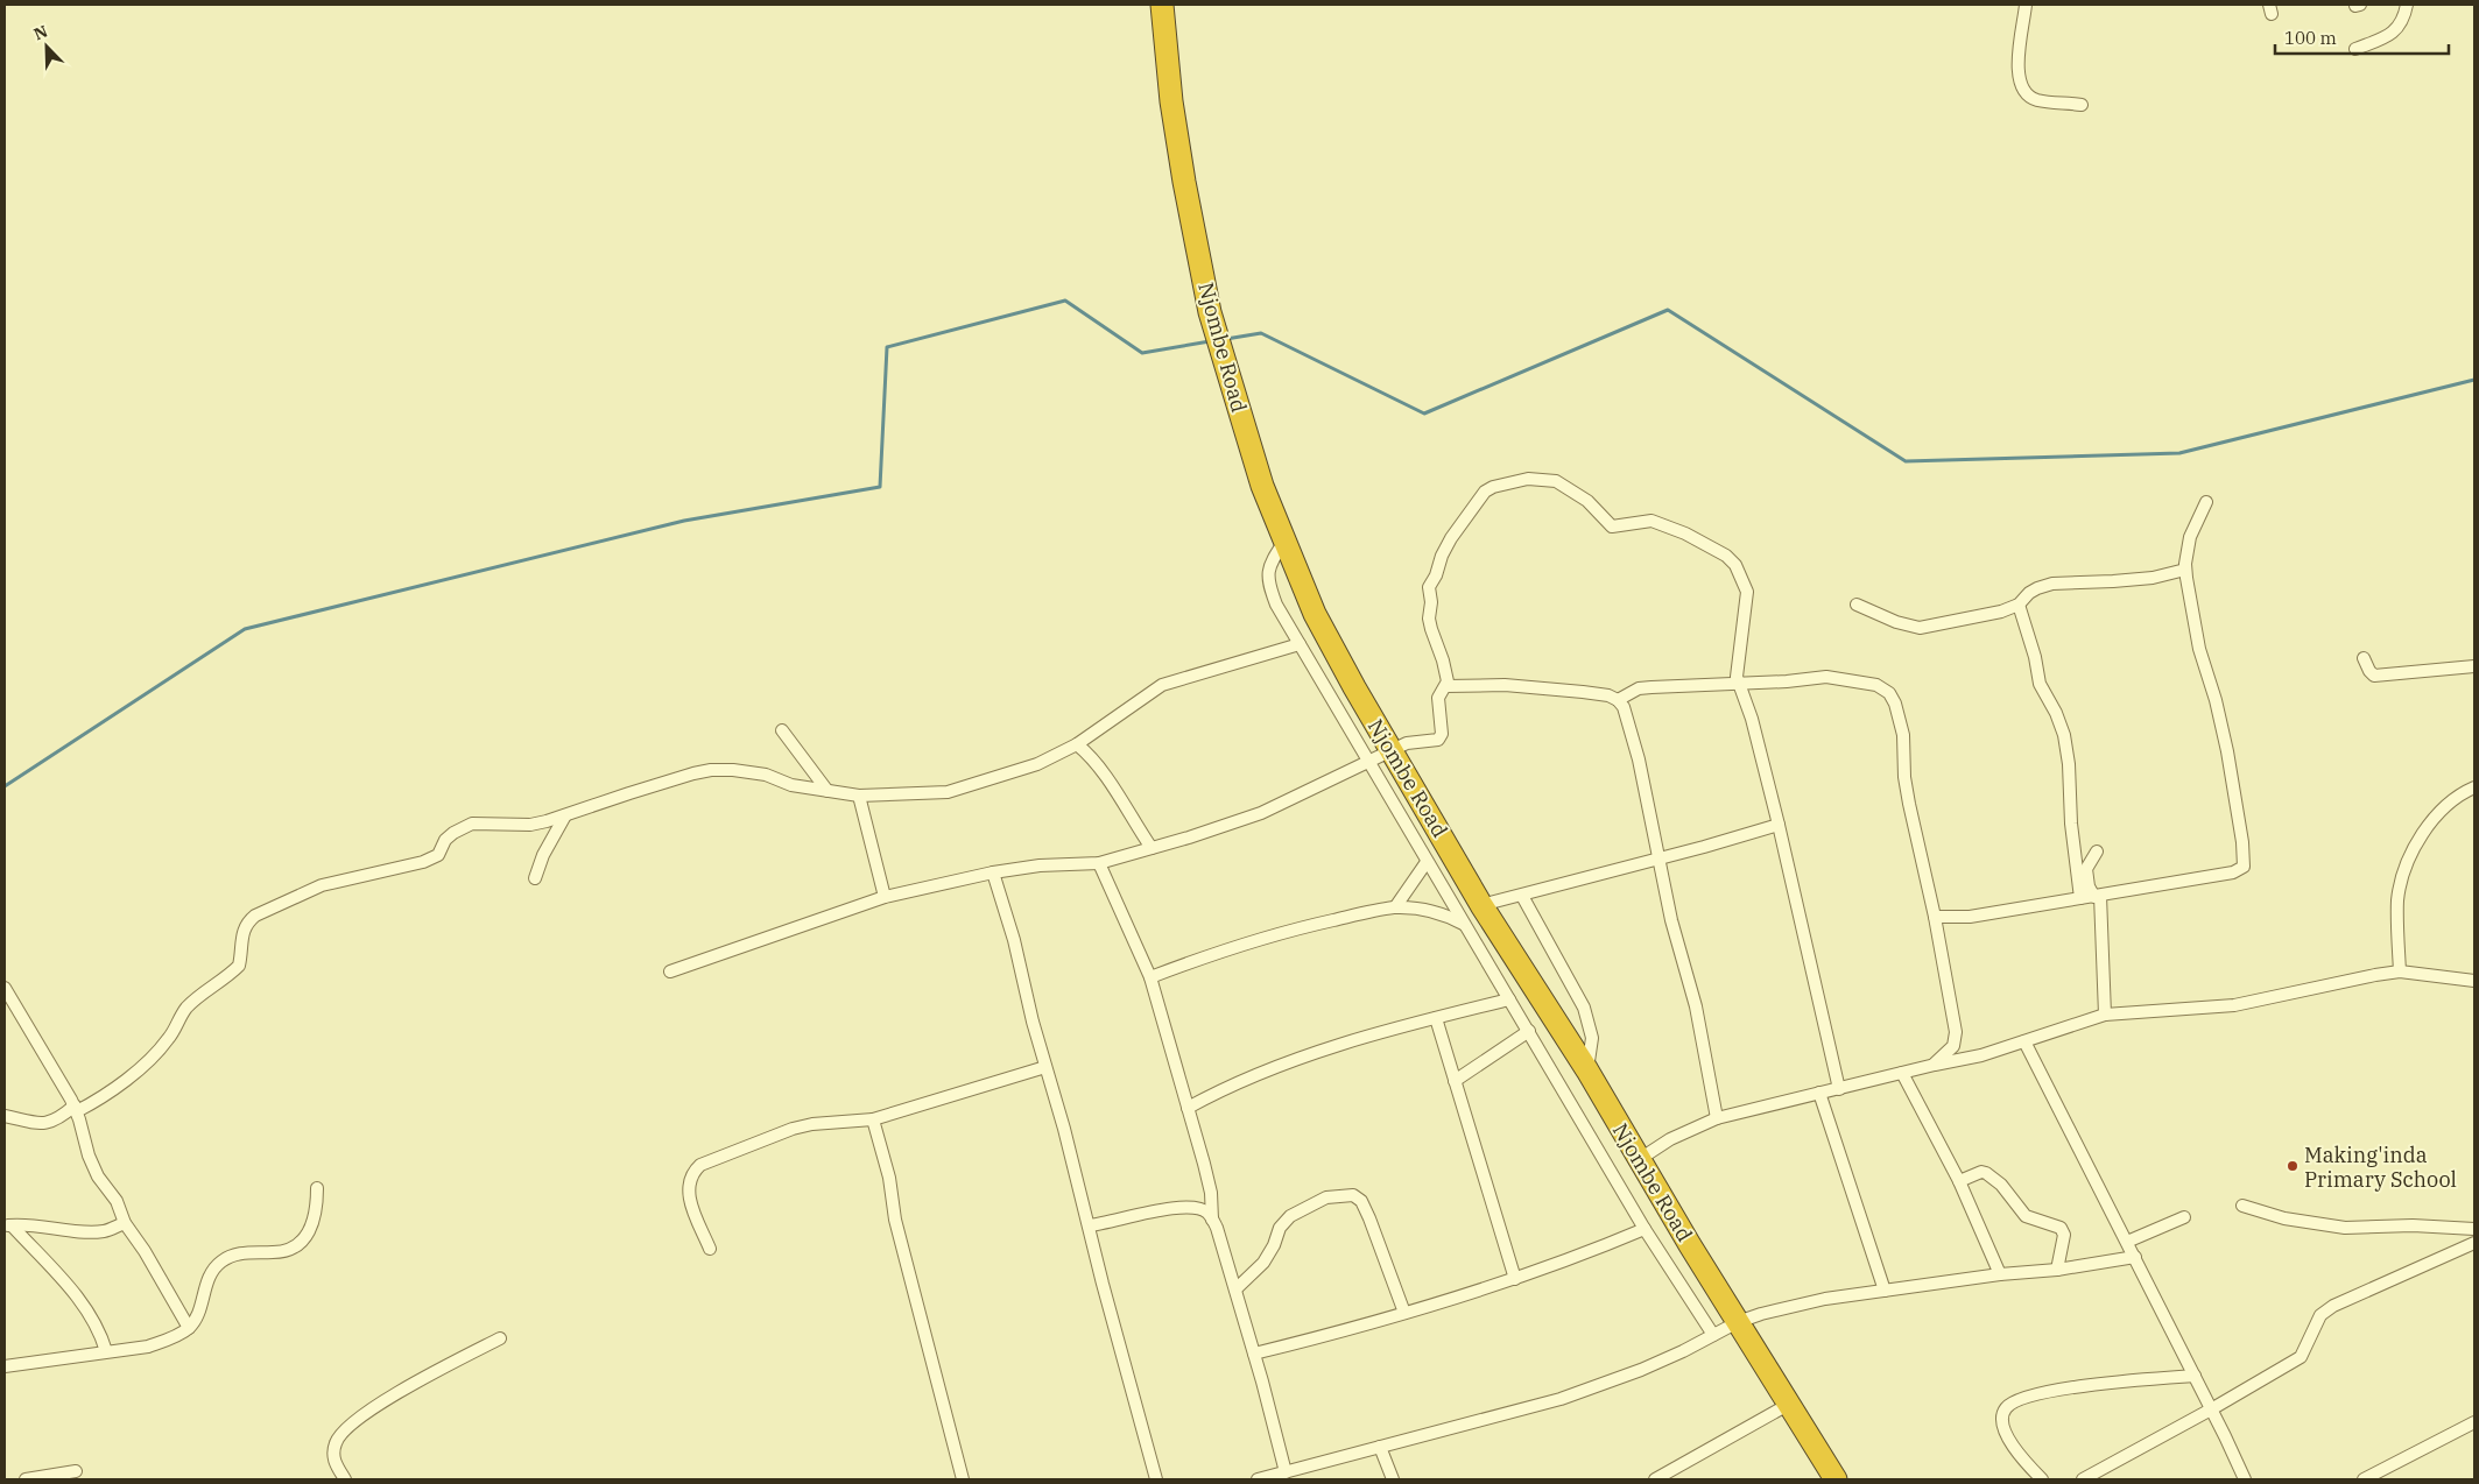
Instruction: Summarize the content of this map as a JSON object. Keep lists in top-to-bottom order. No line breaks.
{"streets":{"highway":["Njombe Road"]},"places":["Making'inda Primary School"],"scale_bar":"100 m","north":"top left"}
